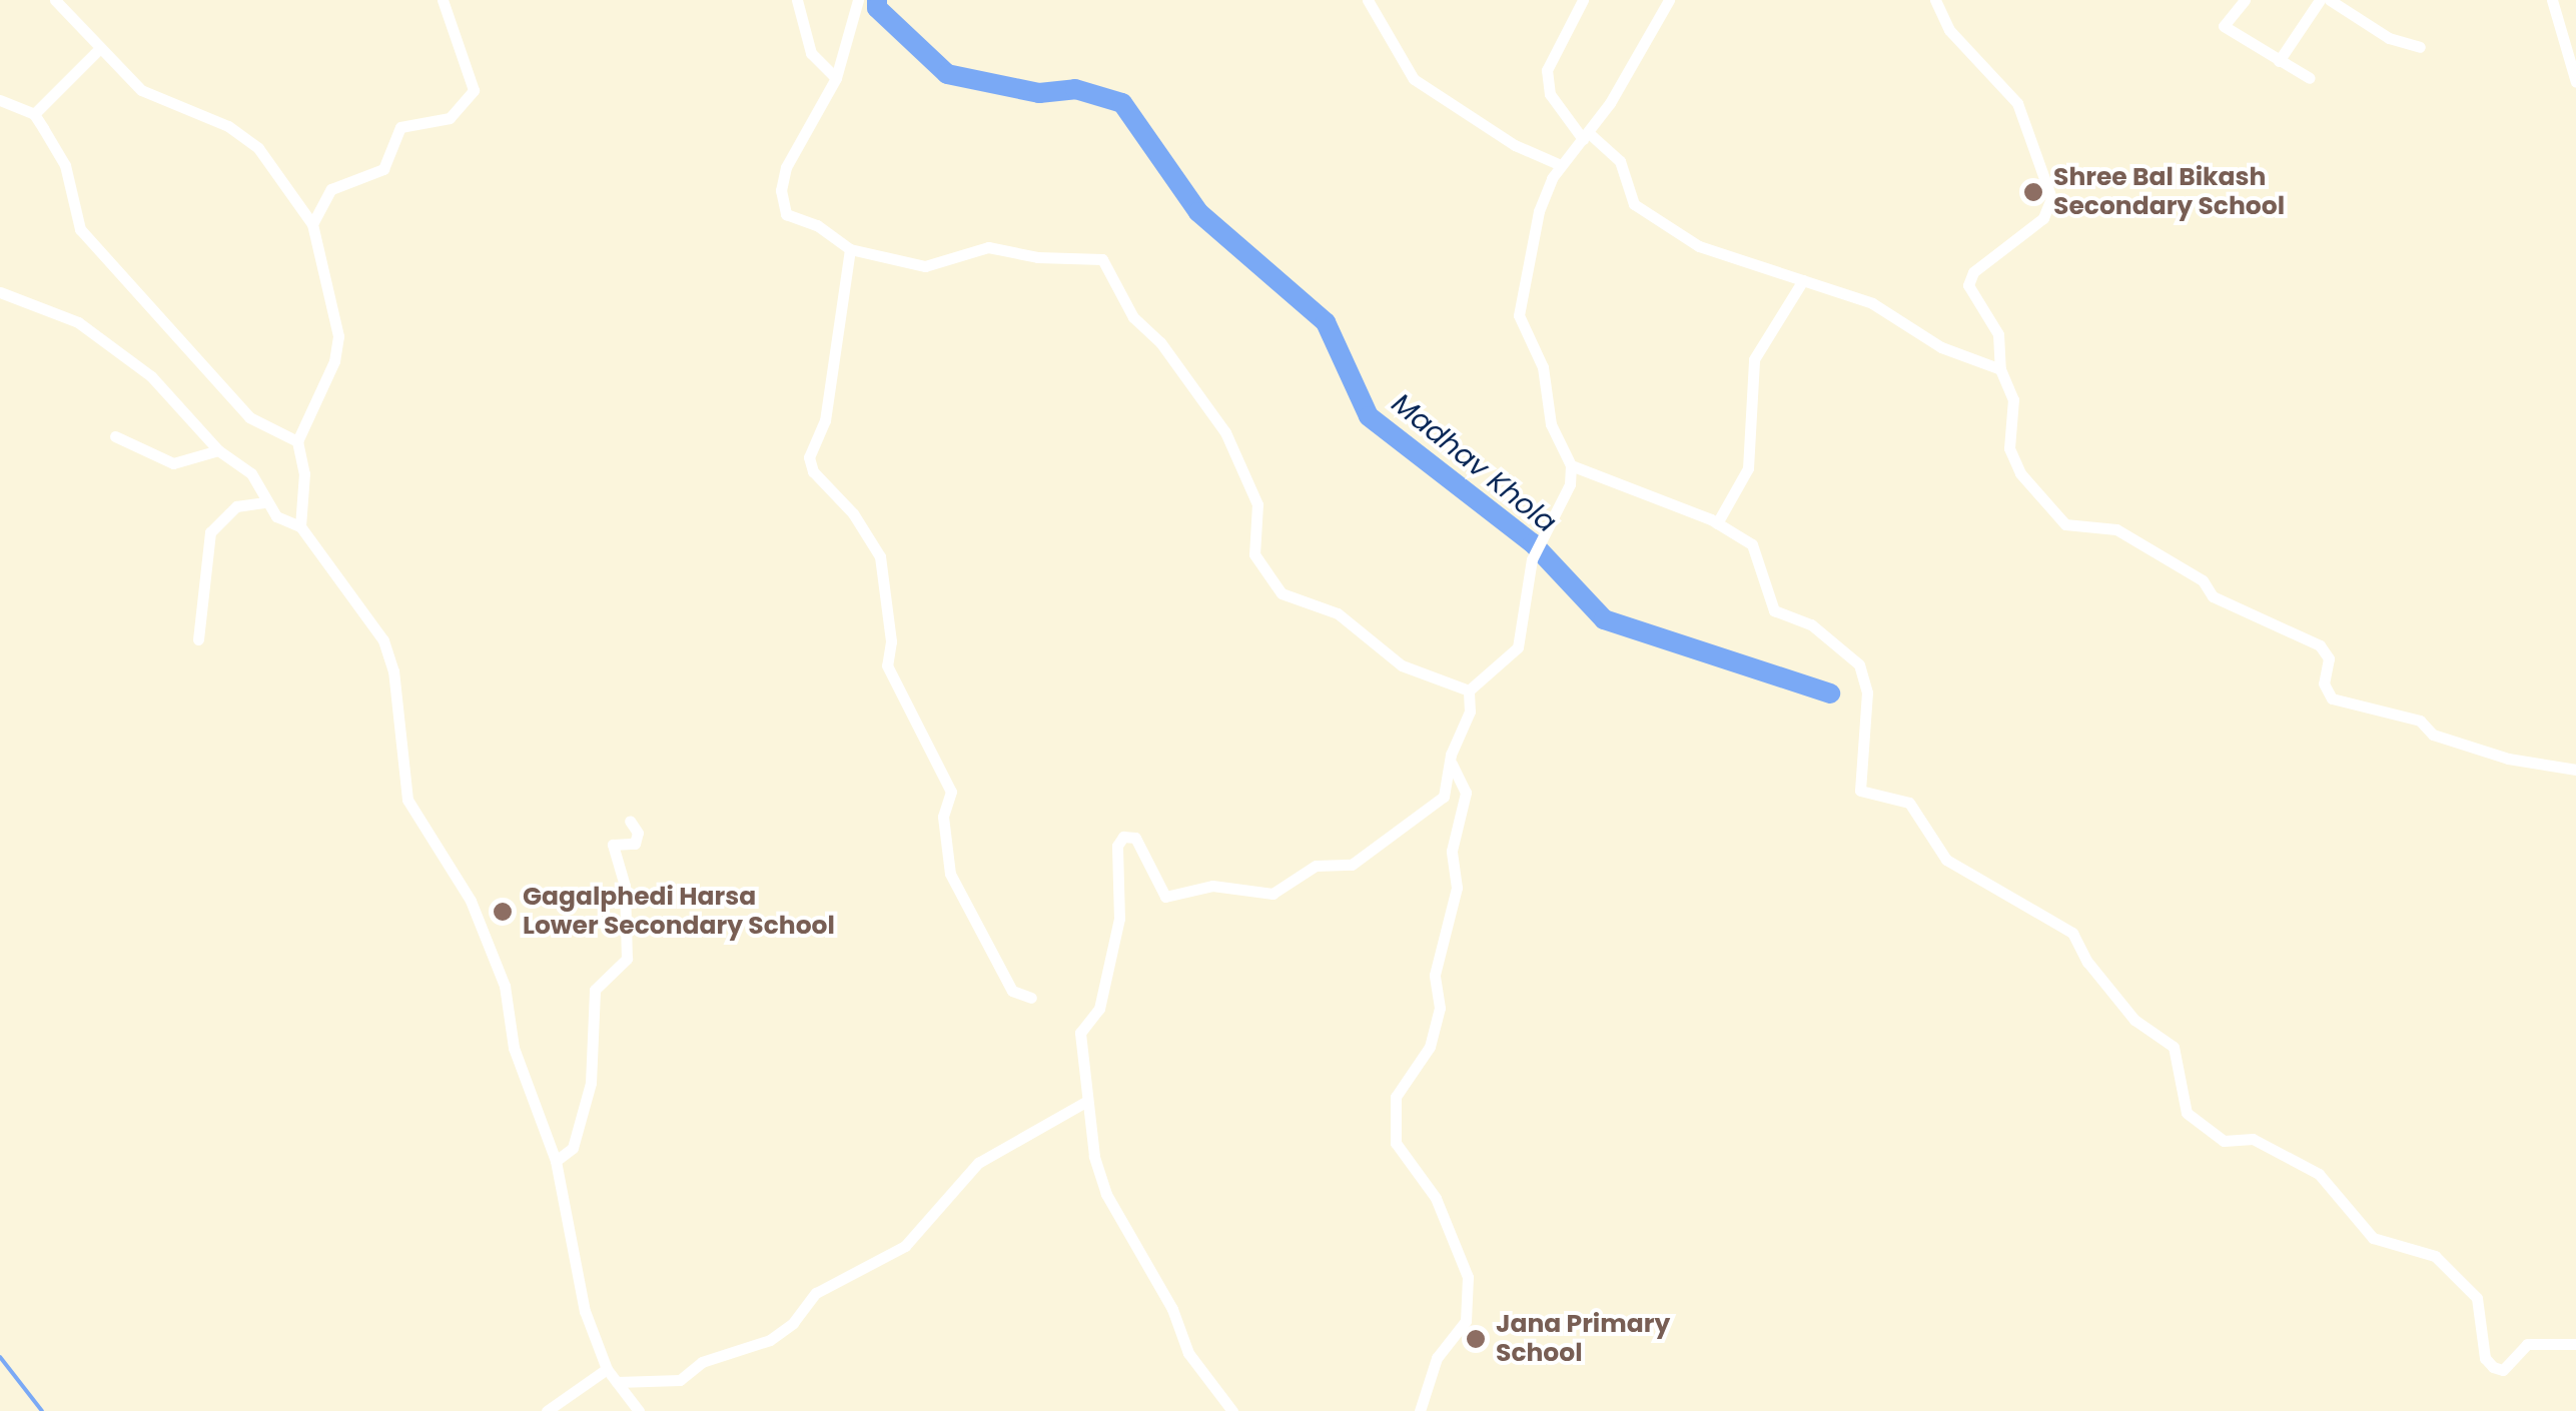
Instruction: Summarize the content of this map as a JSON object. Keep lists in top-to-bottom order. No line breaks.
{"water":["Madhav Khola"],"places":["Shree Bal Bikash Secondary School","Gagalphedi Harsa Lower Secondary School","Jana Primary School"]}
